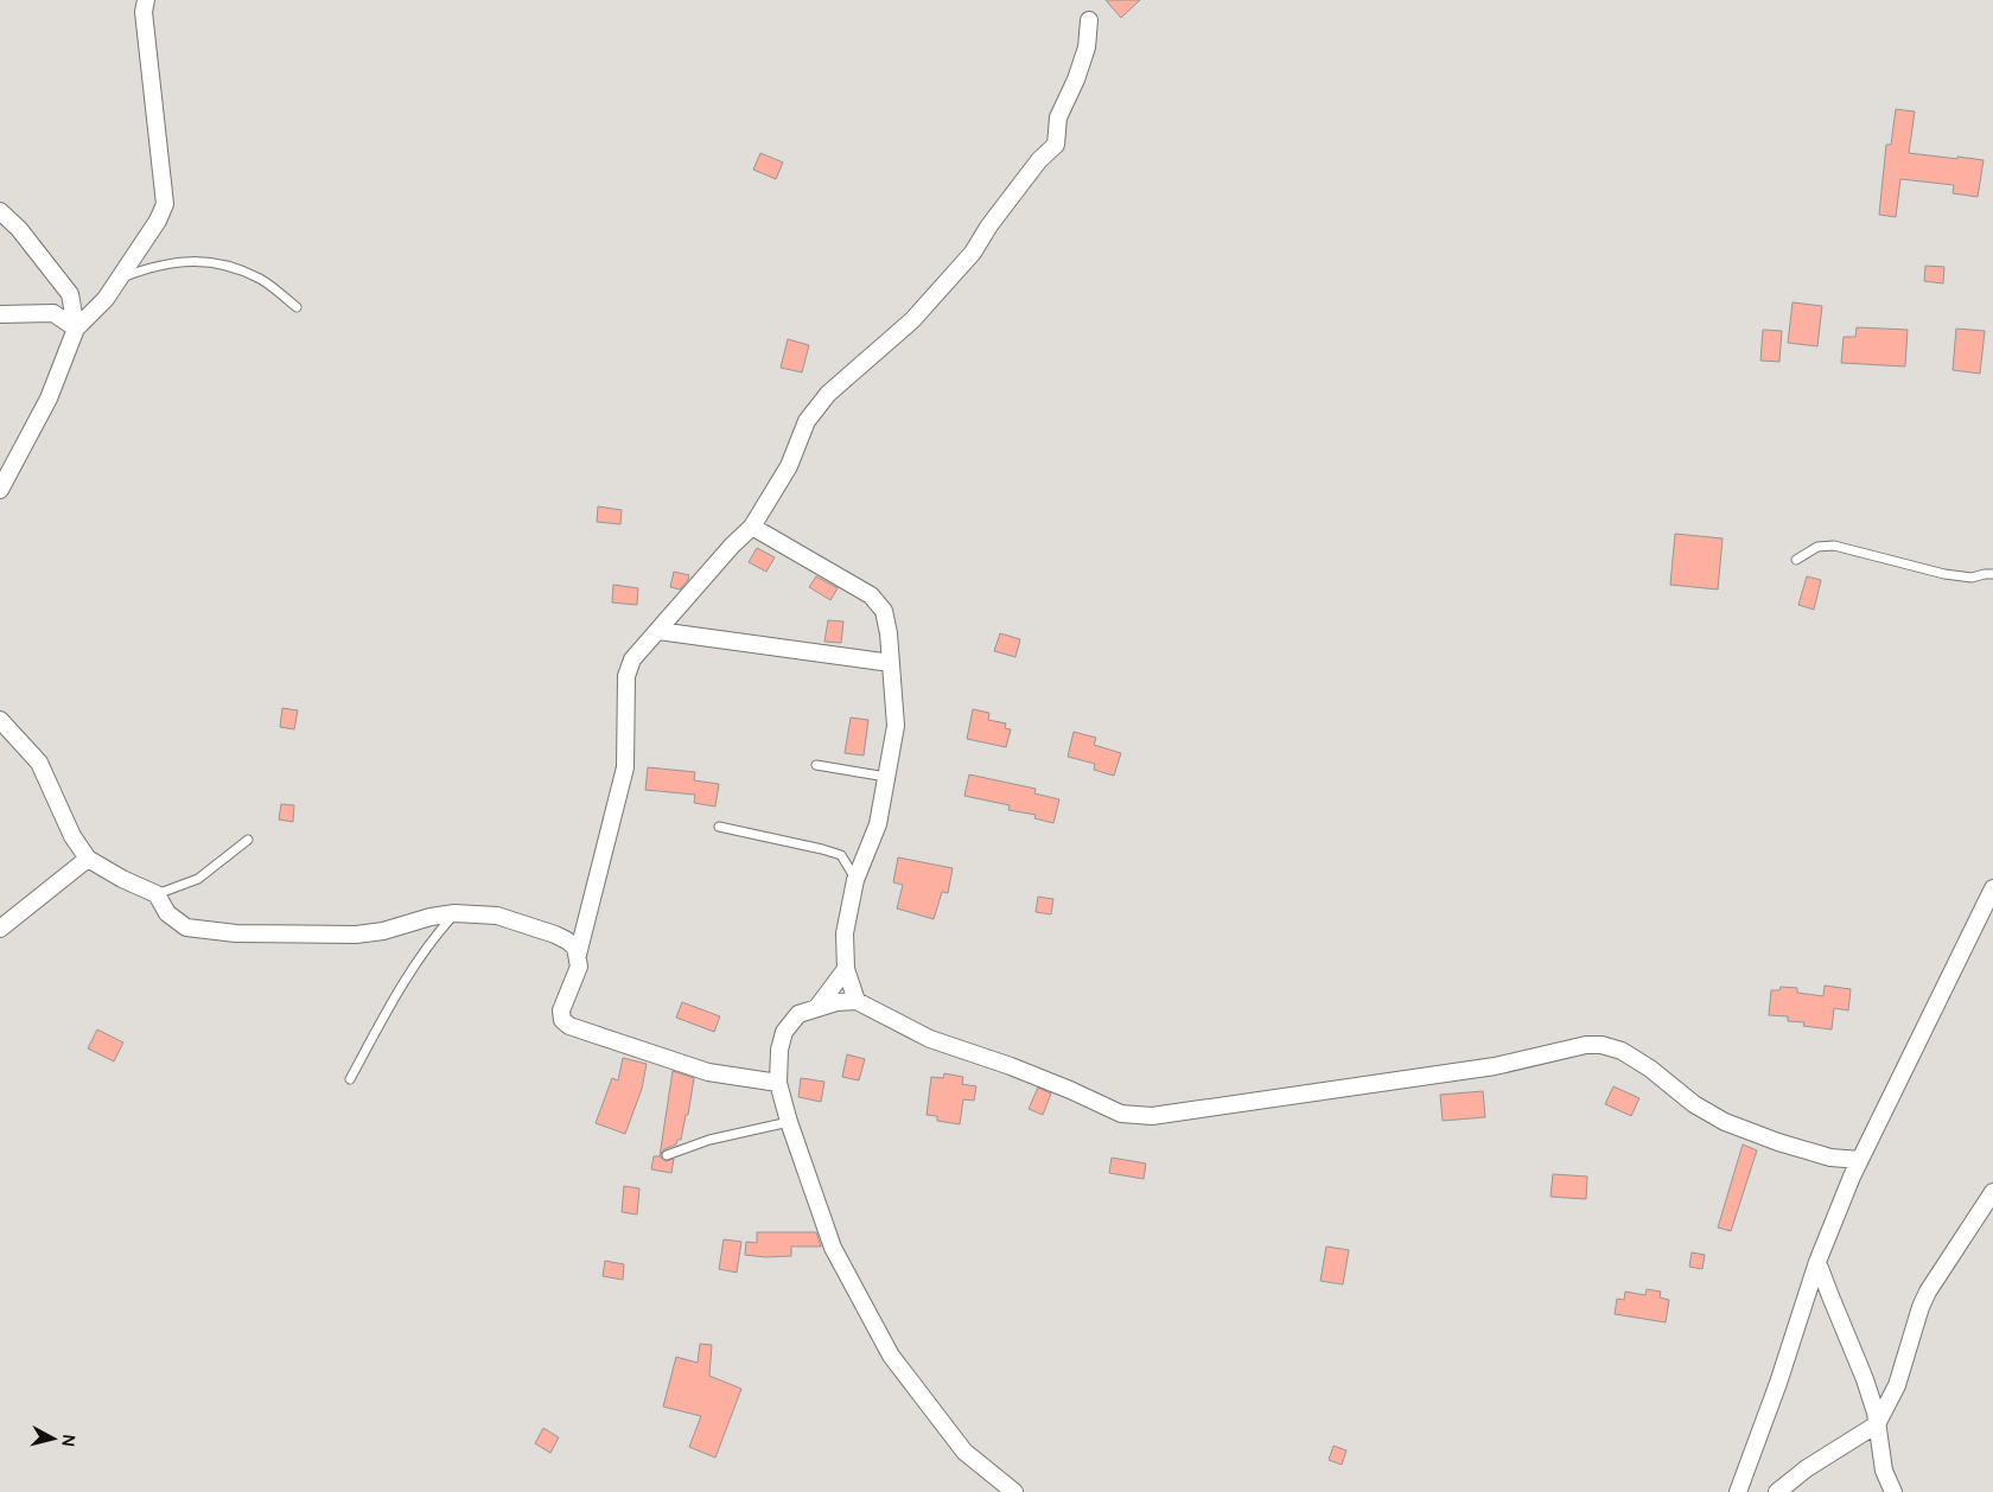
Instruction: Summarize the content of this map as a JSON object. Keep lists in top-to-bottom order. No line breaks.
{"north":"right"}
